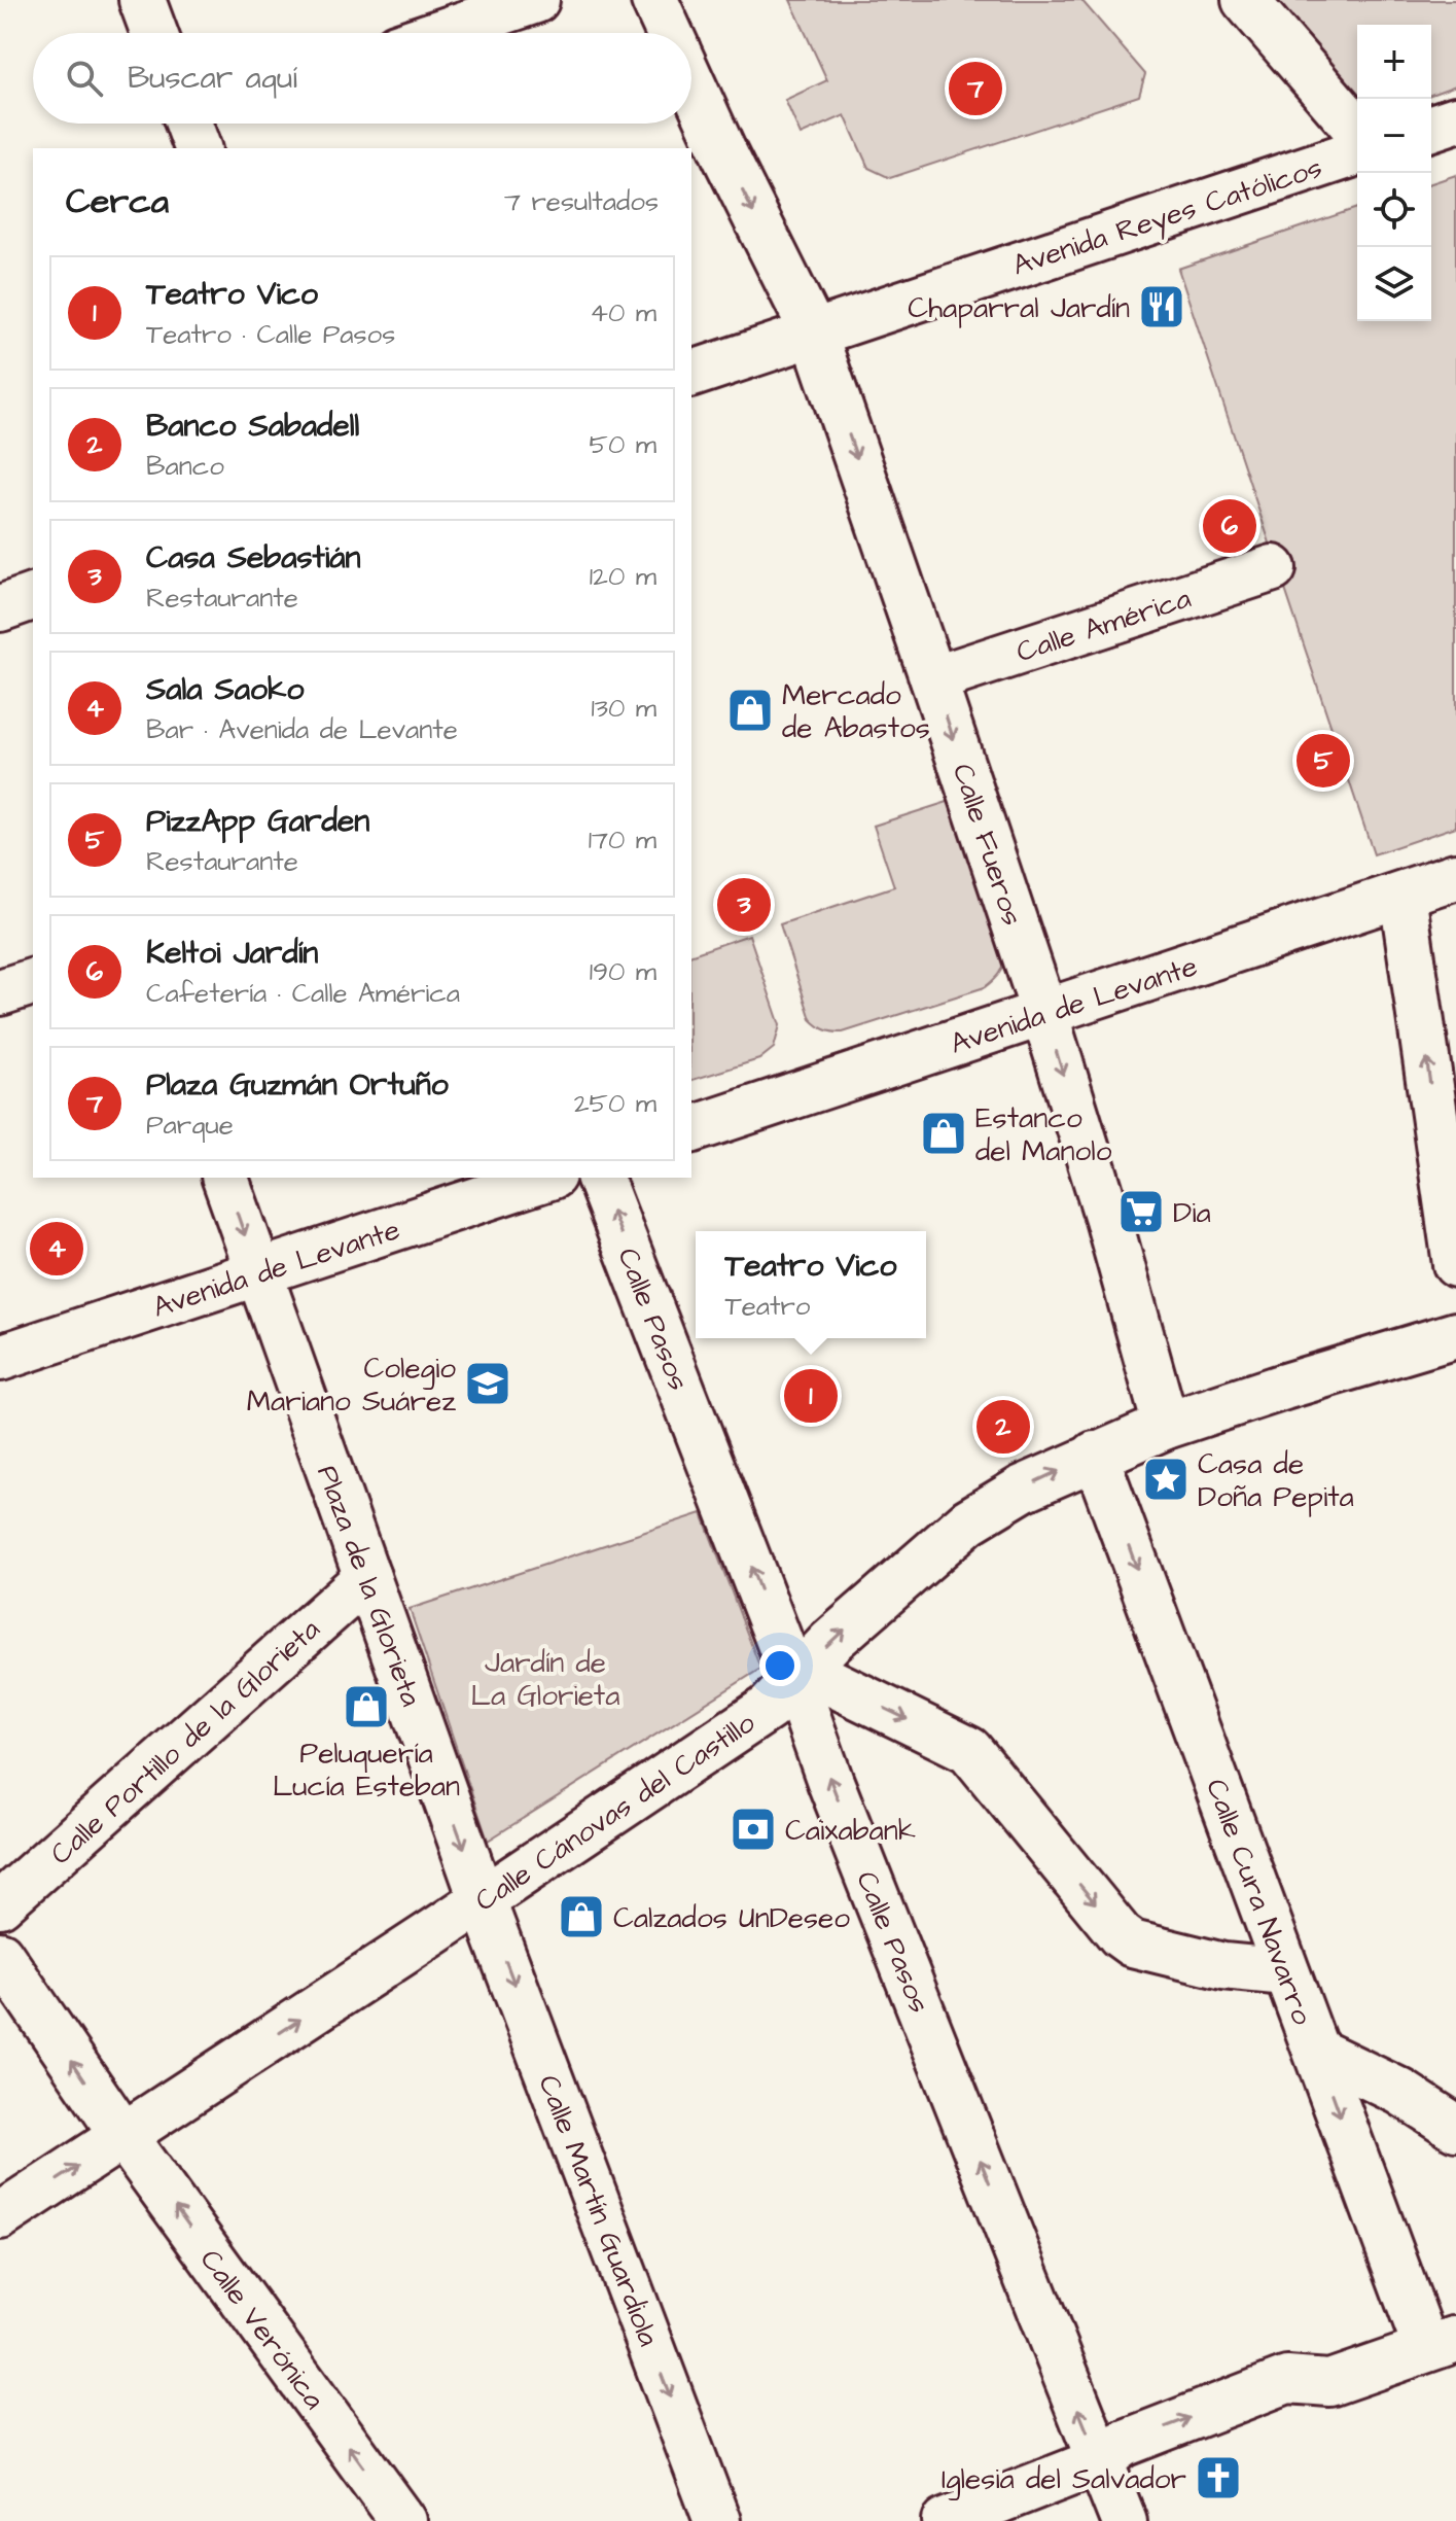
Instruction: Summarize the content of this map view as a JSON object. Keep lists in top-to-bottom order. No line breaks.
{"streets":{"street":["Avenida Reyes Católicos","Calle América","Calle Fueros","Avenida de Levante","Calle Pasos","Plaza de la Glorieta","Calle Portillo de la Glorieta","Calle Cánovas del Castillo","Calle Cura Navarro","Calle Martín Guardiola","Calle Verónica"]},"crossings":[["Avenida Reyes Católicos","Calle Fueros"],["Calle América","Calle Fueros"],["Calle Fueros","Avenida de Levante"],["Calle Fueros","Calle Cánovas del Castillo"],["Avenida de Levante","Plaza de la Glorieta"],["Calle Pasos","Calle Cánovas del Castillo"],["Plaza de la Glorieta","Calle Portillo de la Glorieta"],["Plaza de la Glorieta","Calle Cánovas del Castillo"],["Plaza de la Glorieta","Calle Martín Guardiola"],["Calle Cánovas del Castillo","Calle Cura Navarro"],["Calle Cánovas del Castillo","Calle Martín Guardiola"],["Calle Cánovas del Castillo","Calle Verónica"]],"one_way":["Calle Fueros","Calle Pasos","Plaza de la Glorieta","Calle Cánovas del Castillo","Calle Cura Navarro","Calle Martín Guardiola","Calle Verónica"],"parks":["Jardín de La Glorieta"],"places":{"restaurant":["Chaparral Jardín"],"shop":["Mercado de Abastos","Estanco del Manolo","Peluquería Lucía Esteban","Calzados UnDeseo"],"supermarket":["Dia"],"school or university":["Colegio Mariano Suárez"],"place":["Casa de Doña Pepita"],"bank":["Caixabank"],"church":["Iglesia del Salvador"]},"page":{"map_buttons":["+","−"],"search":"Buscar aquí","pins":["7","6","5","3","4","1","2"],"heading":["Cerca","7 resultados"],"list":[{"mark":"1","name":"Teatro Vico","note":"Teatro · Calle Pasos","value":"40 m"},{"mark":"2","name":"Banco Sabadell","note":"Banco","value":"50 m"},{"mark":"3","name":"Casa Sebastián","note":"Restaurante","value":"120 m"},{"mark":"4","name":"Sala Saoko","note":"Bar · Avenida de Levante","value":"130 m"},{"mark":"5","name":"PizzApp Garden","note":"Restaurante","value":"170 m"},{"mark":"6","name":"Keltoi Jardín","note":"Cafetería · Calle América","value":"190 m"},{"mark":"7","name":"Plaza Guzmán Ortuño","note":"Parque","value":"250 m"}],"popup":["Teatro Vico","Teatro"]}}
